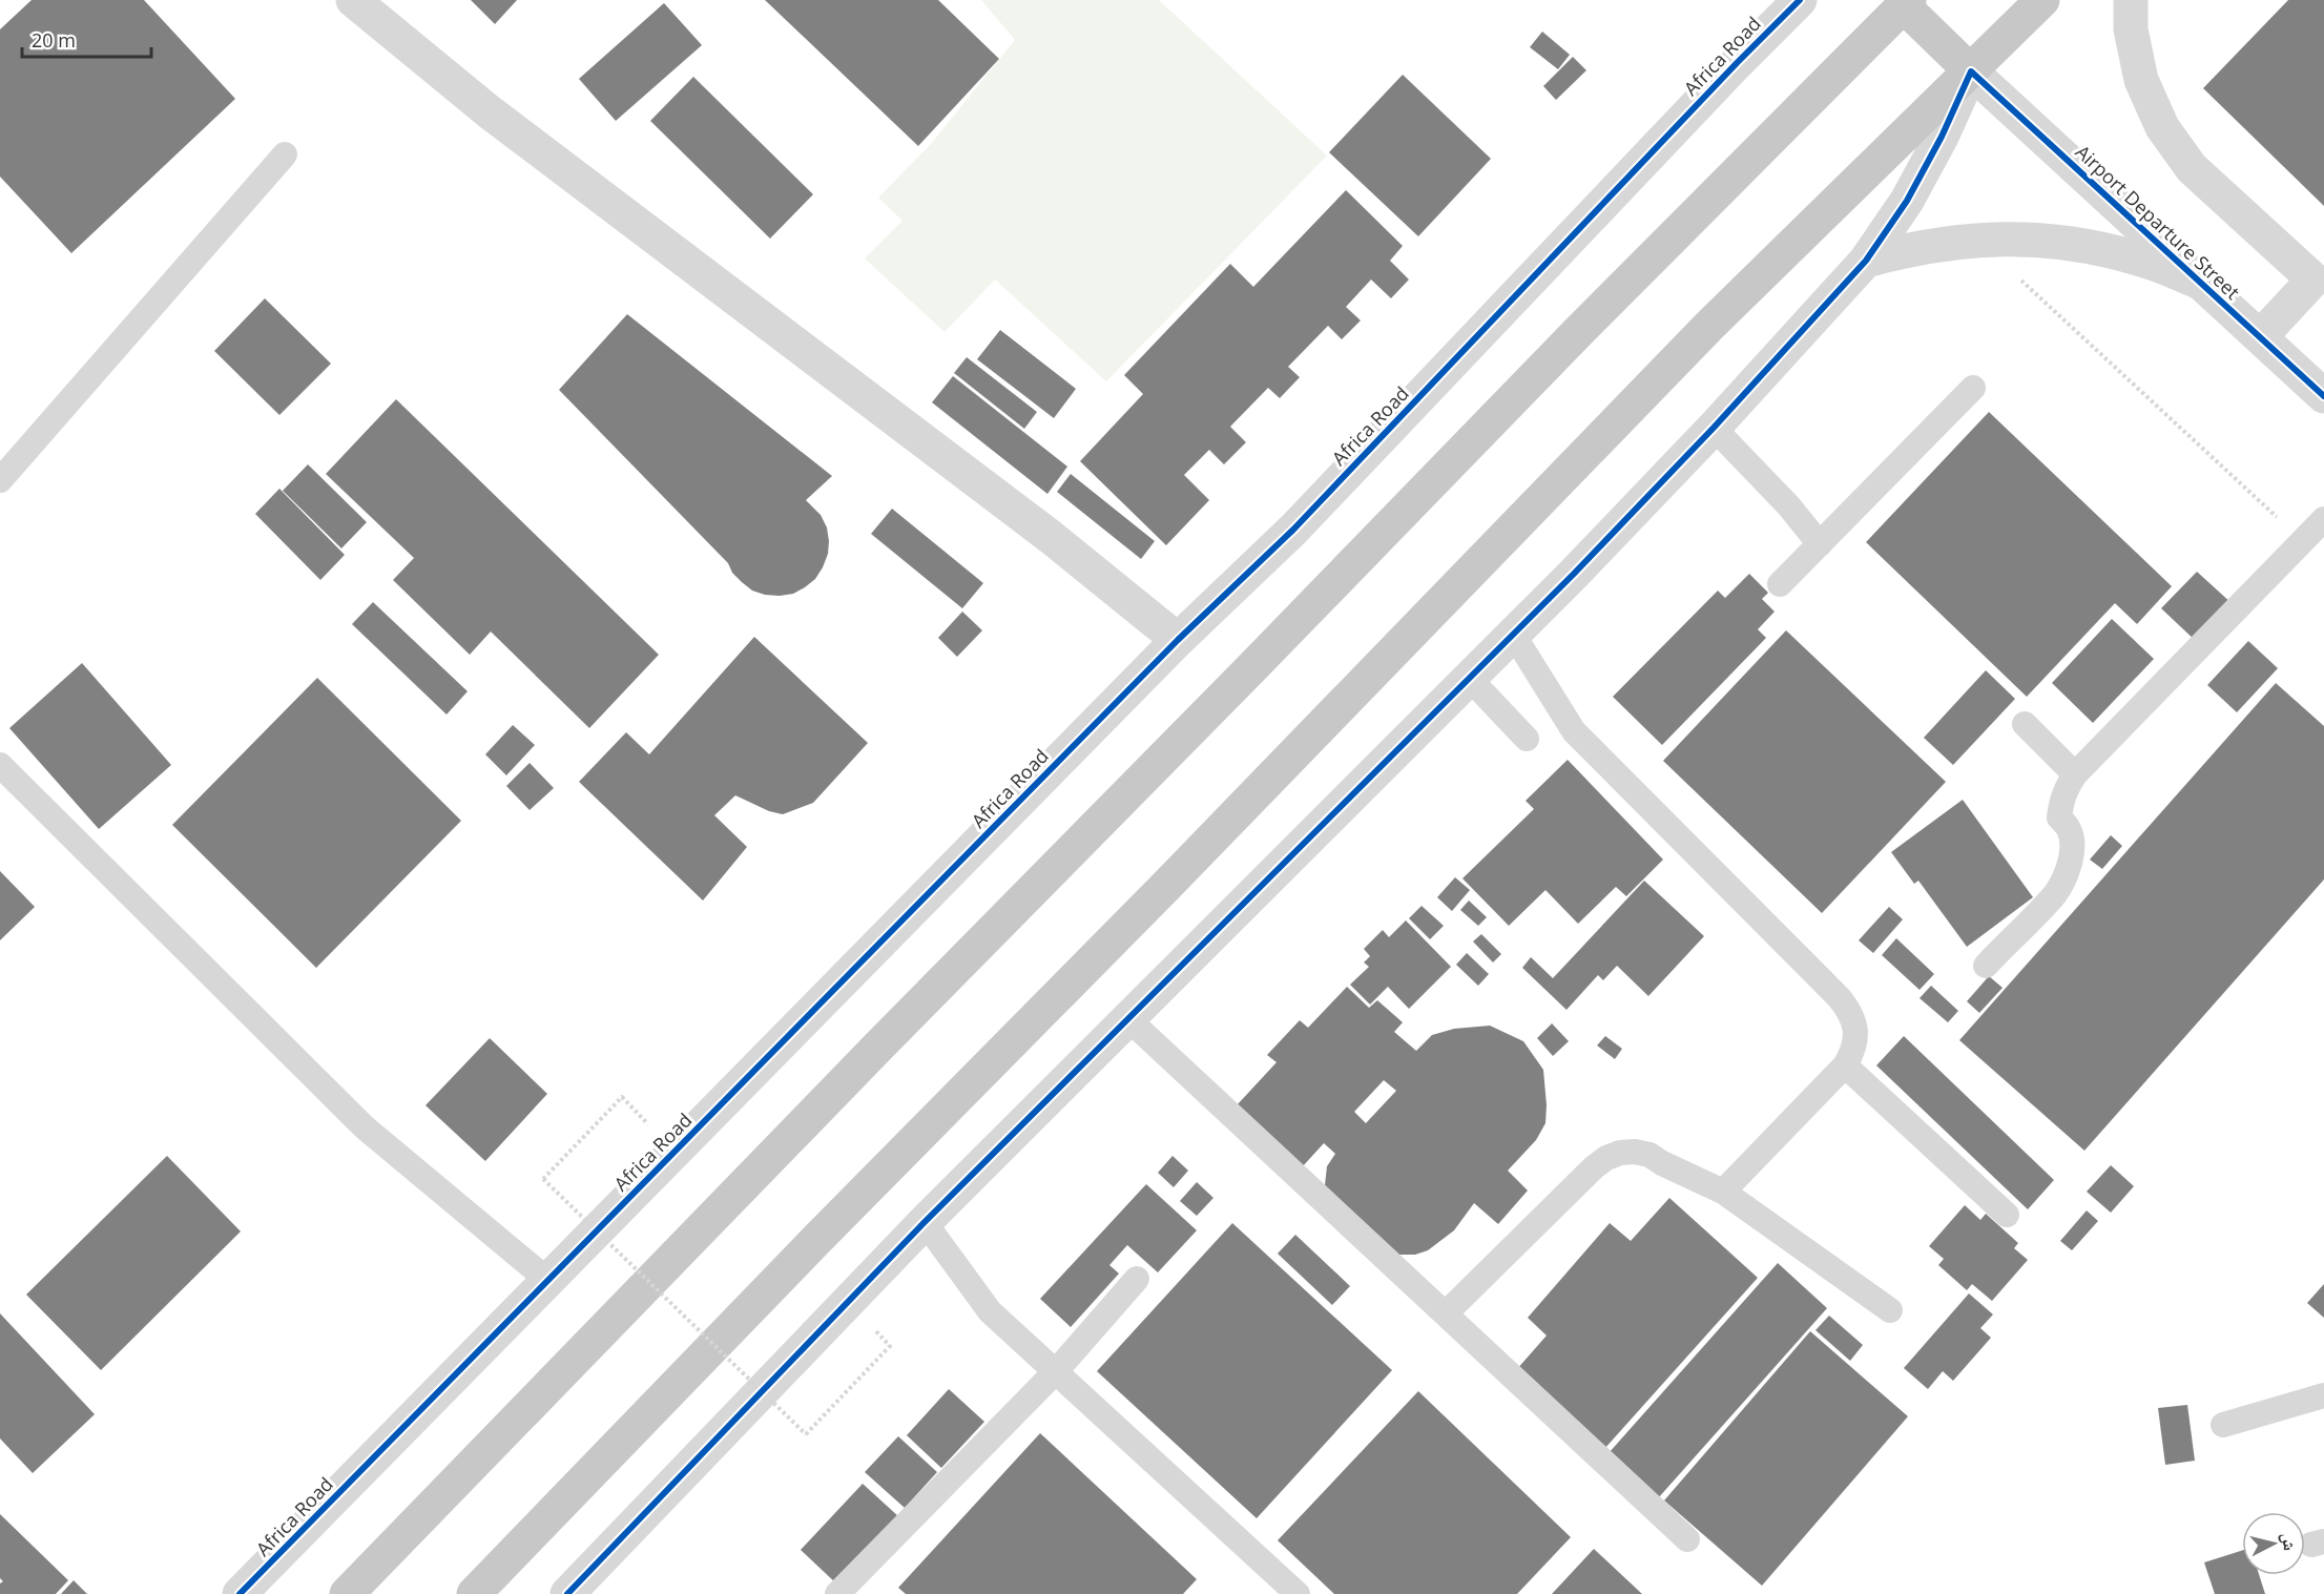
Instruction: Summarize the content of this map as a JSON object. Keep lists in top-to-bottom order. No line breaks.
{"streets":{"street":["Africa Road","Airport Departure Street"]},"scale_bar":"20 m","north":"right"}
